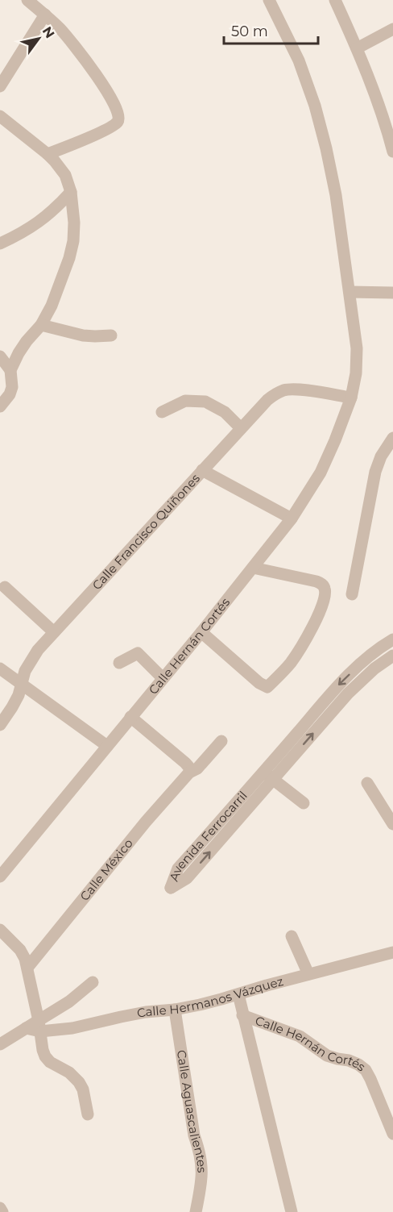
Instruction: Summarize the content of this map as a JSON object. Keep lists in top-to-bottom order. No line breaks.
{"streets":{"street":["Calle Francisco Quiñones","Calle Hernán Cortés","Avenida Ferrocarril","Calle México","Calle Hermanos Vázquez","Calle Aguascalientes"]},"crossings":[["Calle Francisco Quiñones","Calle Hernán Cortés"],["Calle Hermanos Vázquez","Calle Aguascalientes"]],"scale_bar":"50 m","north":"top right"}
